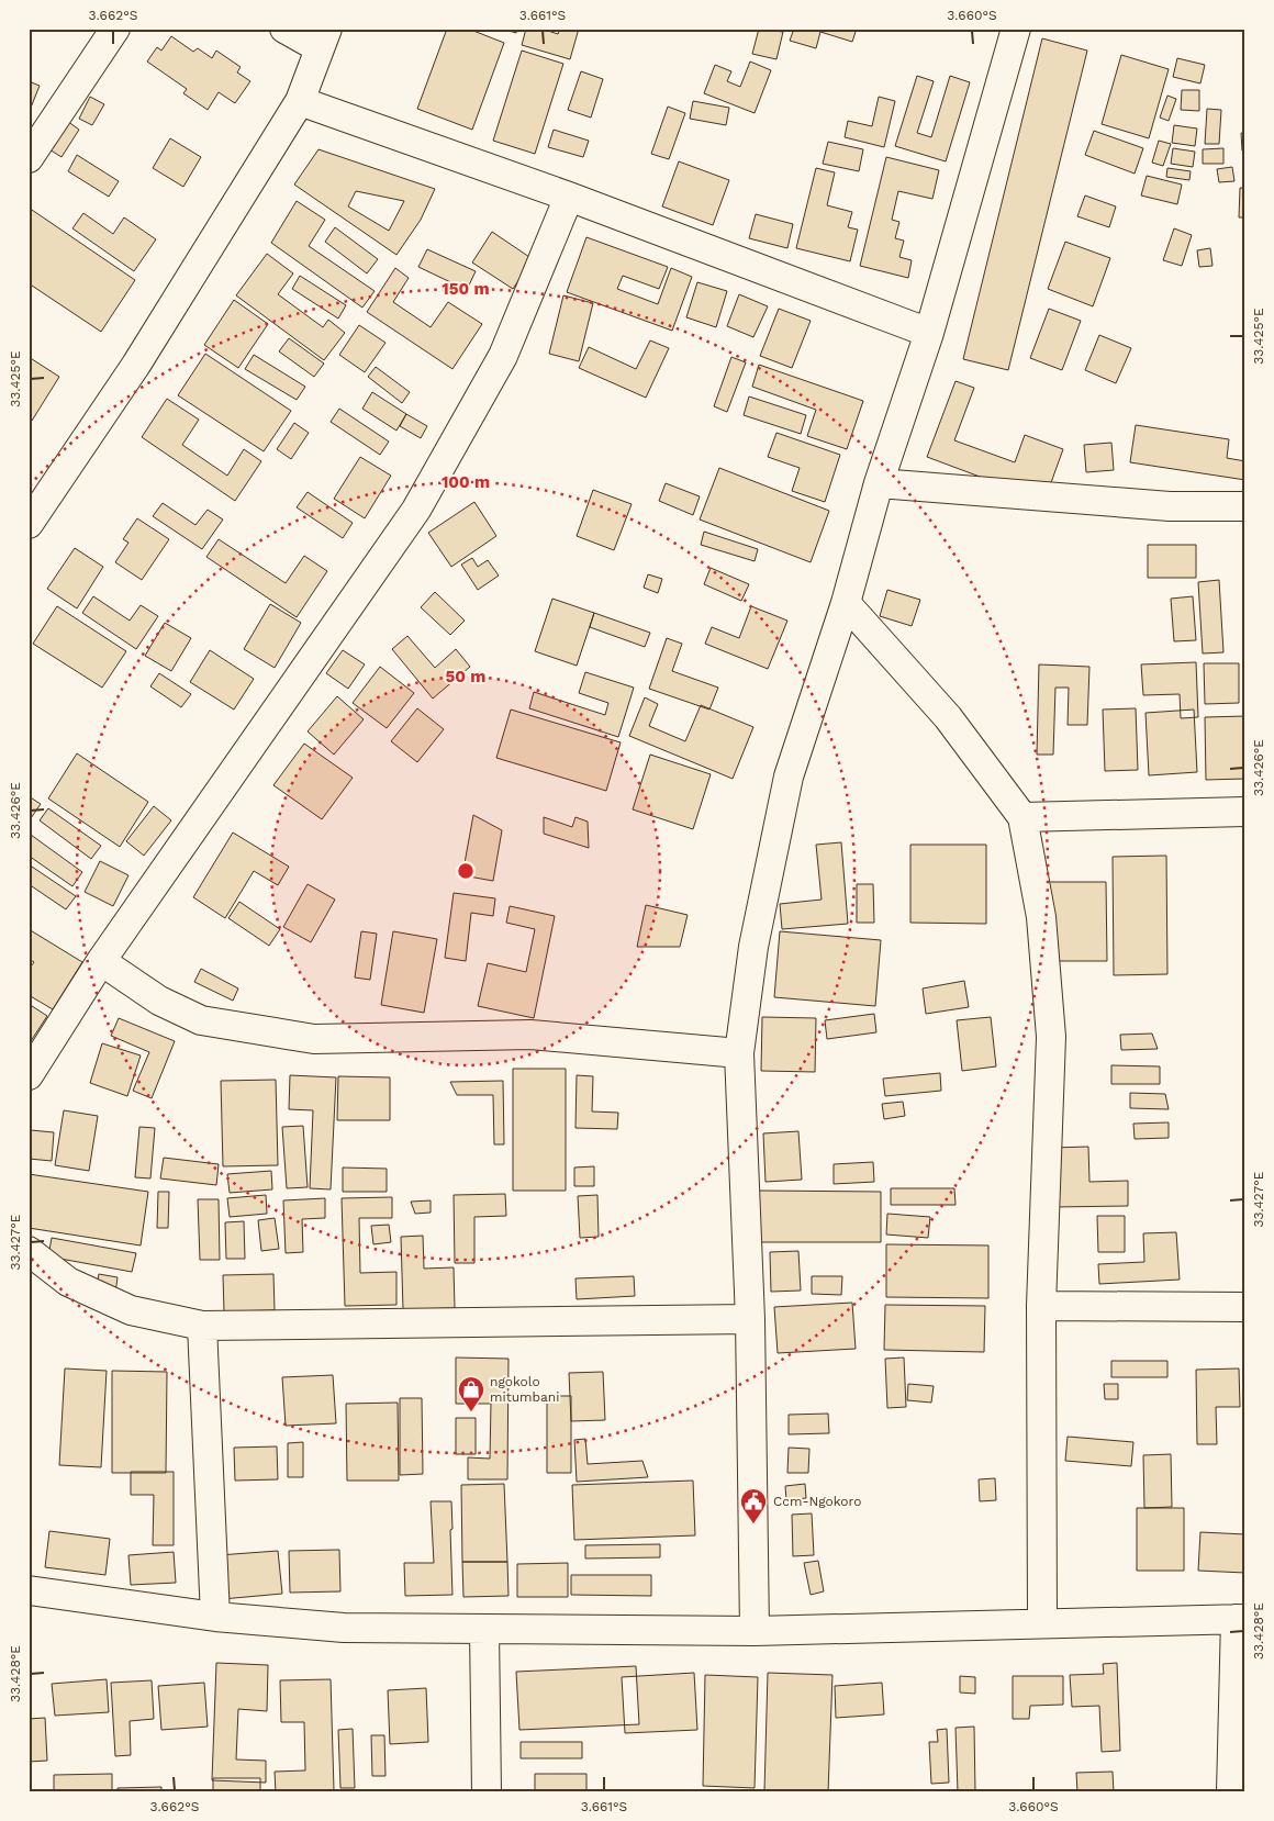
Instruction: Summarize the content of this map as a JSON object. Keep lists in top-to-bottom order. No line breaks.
{"places":{"shop":["ngokolo mitumbani"],"public building":["Ccm-Ngokoro"]},"coordinates":["3.662°S","3.661°S","3.660°S","33.425°E","33.426°E","33.427°E","33.428°E"],"rings":["150 m","100 m","50 m"]}
